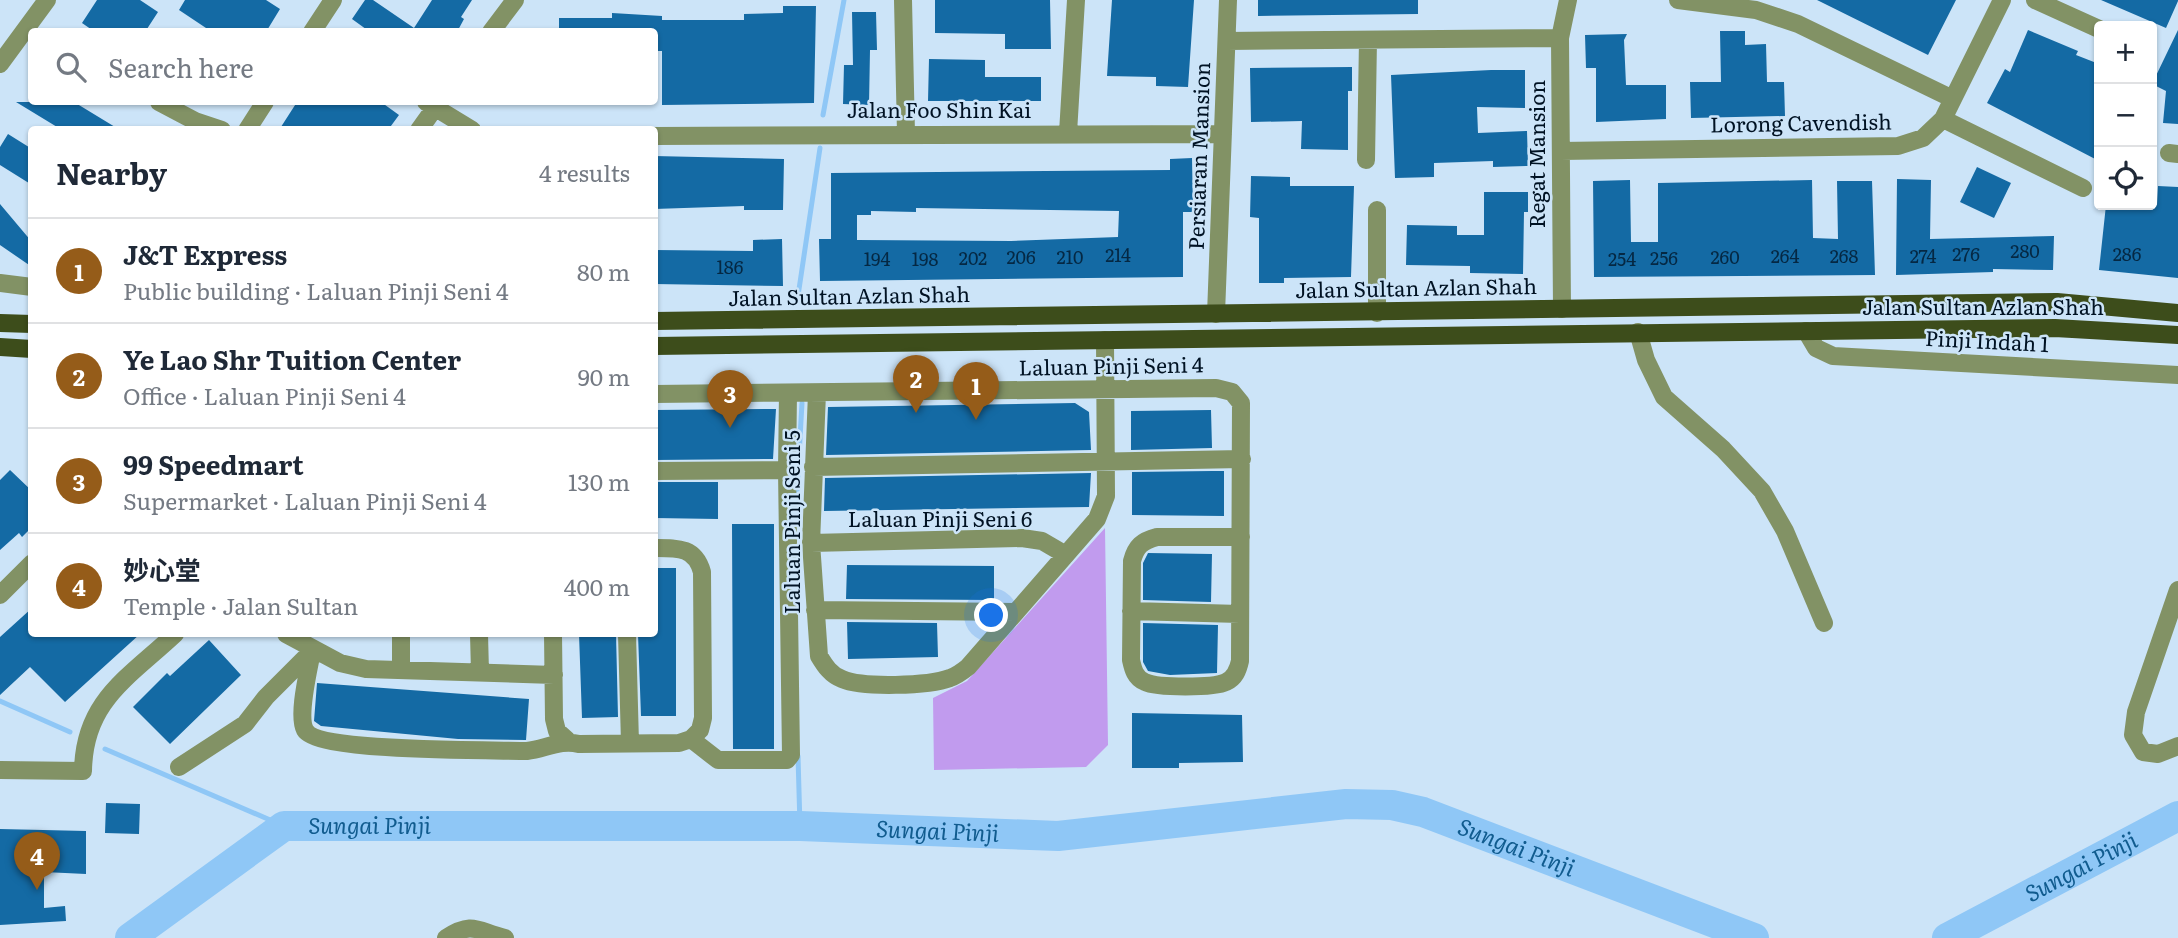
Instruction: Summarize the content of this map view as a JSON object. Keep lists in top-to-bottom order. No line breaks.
{"streets":{"main road":["Jalan Sultan Azlan Shah"],"street":["Jalan Foo Shin Kai","Lorong Cavendish","Regat Mansion","Persiaran Mansion","Pinji Indah 1","Laluan Pinji Seni 4","Laluan Pinji Seni 6","Laluan Pinji Seni 5"]},"crossings":[["Jalan Foo Shin Kai","Persiaran Mansion"],["Lorong Cavendish","Regat Mansion"],["Regat Mansion","Jalan Sultan Azlan Shah"],["Persiaran Mansion","Jalan Sultan Azlan Shah"],["Jalan Sultan Azlan Shah","Pinji Indah 1"],["Jalan Sultan Azlan Shah","Laluan Pinji Seni 5"],["Laluan Pinji Seni 4","Laluan Pinji Seni 5"],["Laluan Pinji Seni 6","Laluan Pinji Seni 5"]],"water":["Sungai Pinji"],"house_numbers":["280","276","286","214","264","268","274","206","210","260","202","256","194","198","254","186"],"page":{"map_buttons":["+","−"],"search":"Search here","heading":["Nearby","4 results"],"list":[{"mark":"1","name":"J&T Express","note":"Public building · Laluan Pinji Seni 4","value":"80 m"},{"mark":"2","name":"Ye Lao Shr Tuition Center","note":"Office · Laluan Pinji Seni 4","value":"90 m"},{"mark":"3","name":"99 Speedmart","note":"Supermarket · Laluan Pinji Seni 4","value":"130 m"},{"mark":"4","name":"妙心堂","note":"Temple · Jalan Sultan","value":"400 m"}],"pins":["2","1","3","4"]}}
